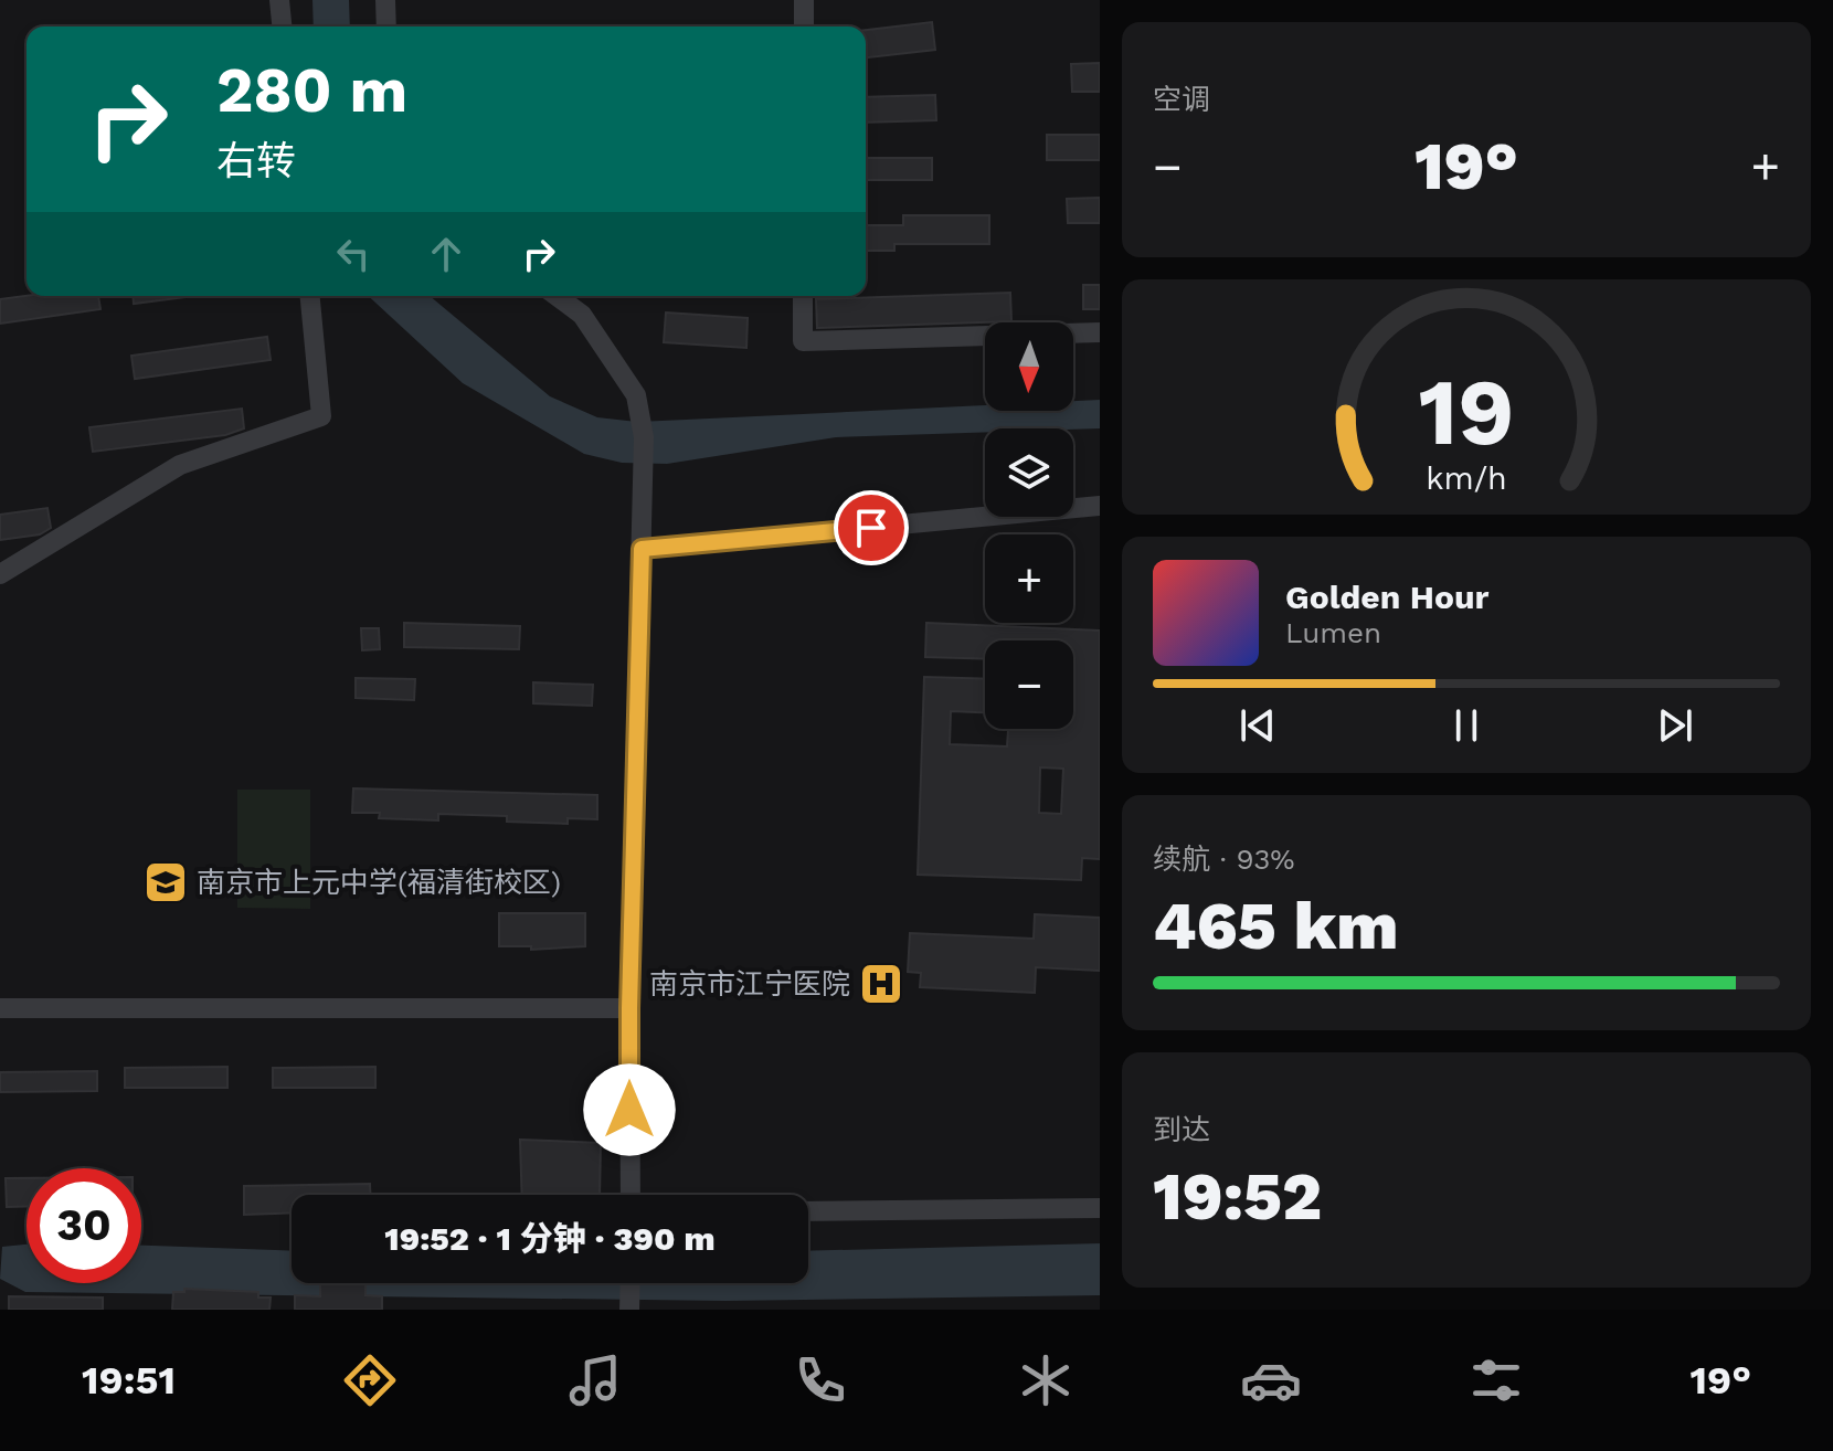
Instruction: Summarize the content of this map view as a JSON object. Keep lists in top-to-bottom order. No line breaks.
{"places":{"school or university":["南京市上元中学(福清街校区)"],"hospital":["南京市江宁医院"]},"north":"bottom","page":{"tile":["空调",["续航 · 93%","465 km"],["到达","19:52"]],"turn":["280 m","右转"],"heat":["−","19°","+"],"map_buttons":["+","−"],"song":["Golden Hour","Lumen"],"limit":"30","trip":"19:52 · 1 分钟 · 390 m","tabs":["19:51","19°"],"gauge":["19","km/h"]}}
